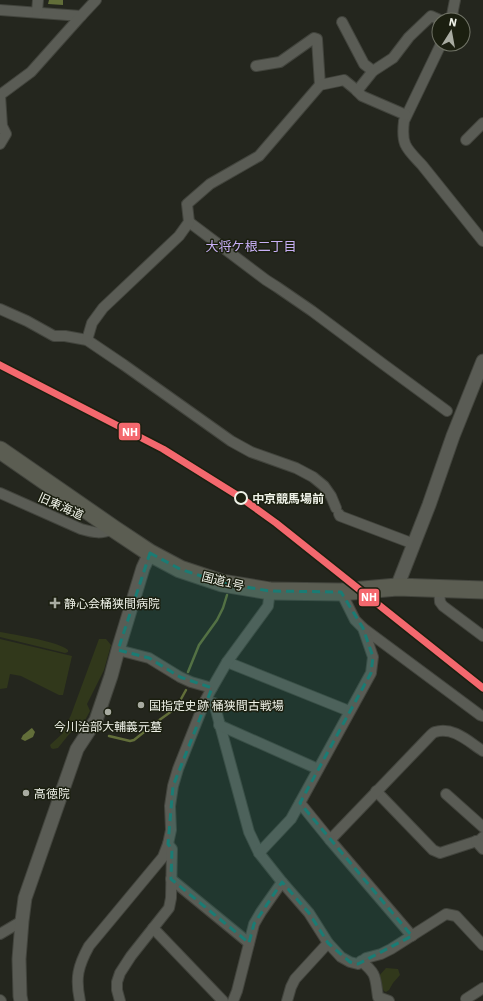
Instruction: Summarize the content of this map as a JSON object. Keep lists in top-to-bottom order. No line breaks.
{"streets":{"highway":["国道1号"],"street":["旧東海道"]},"crossings":[["旧東海道","国道1号"]],"districts":["大将ケ根二丁目"],"places":{"other":["中京競馬場前","国指定史跡 桶狭間古戦場","今川治部大輔義元墓","高徳院"],"health":["静心会桶狭間病院"]},"lines":["transit line NH"],"north":"top"}
